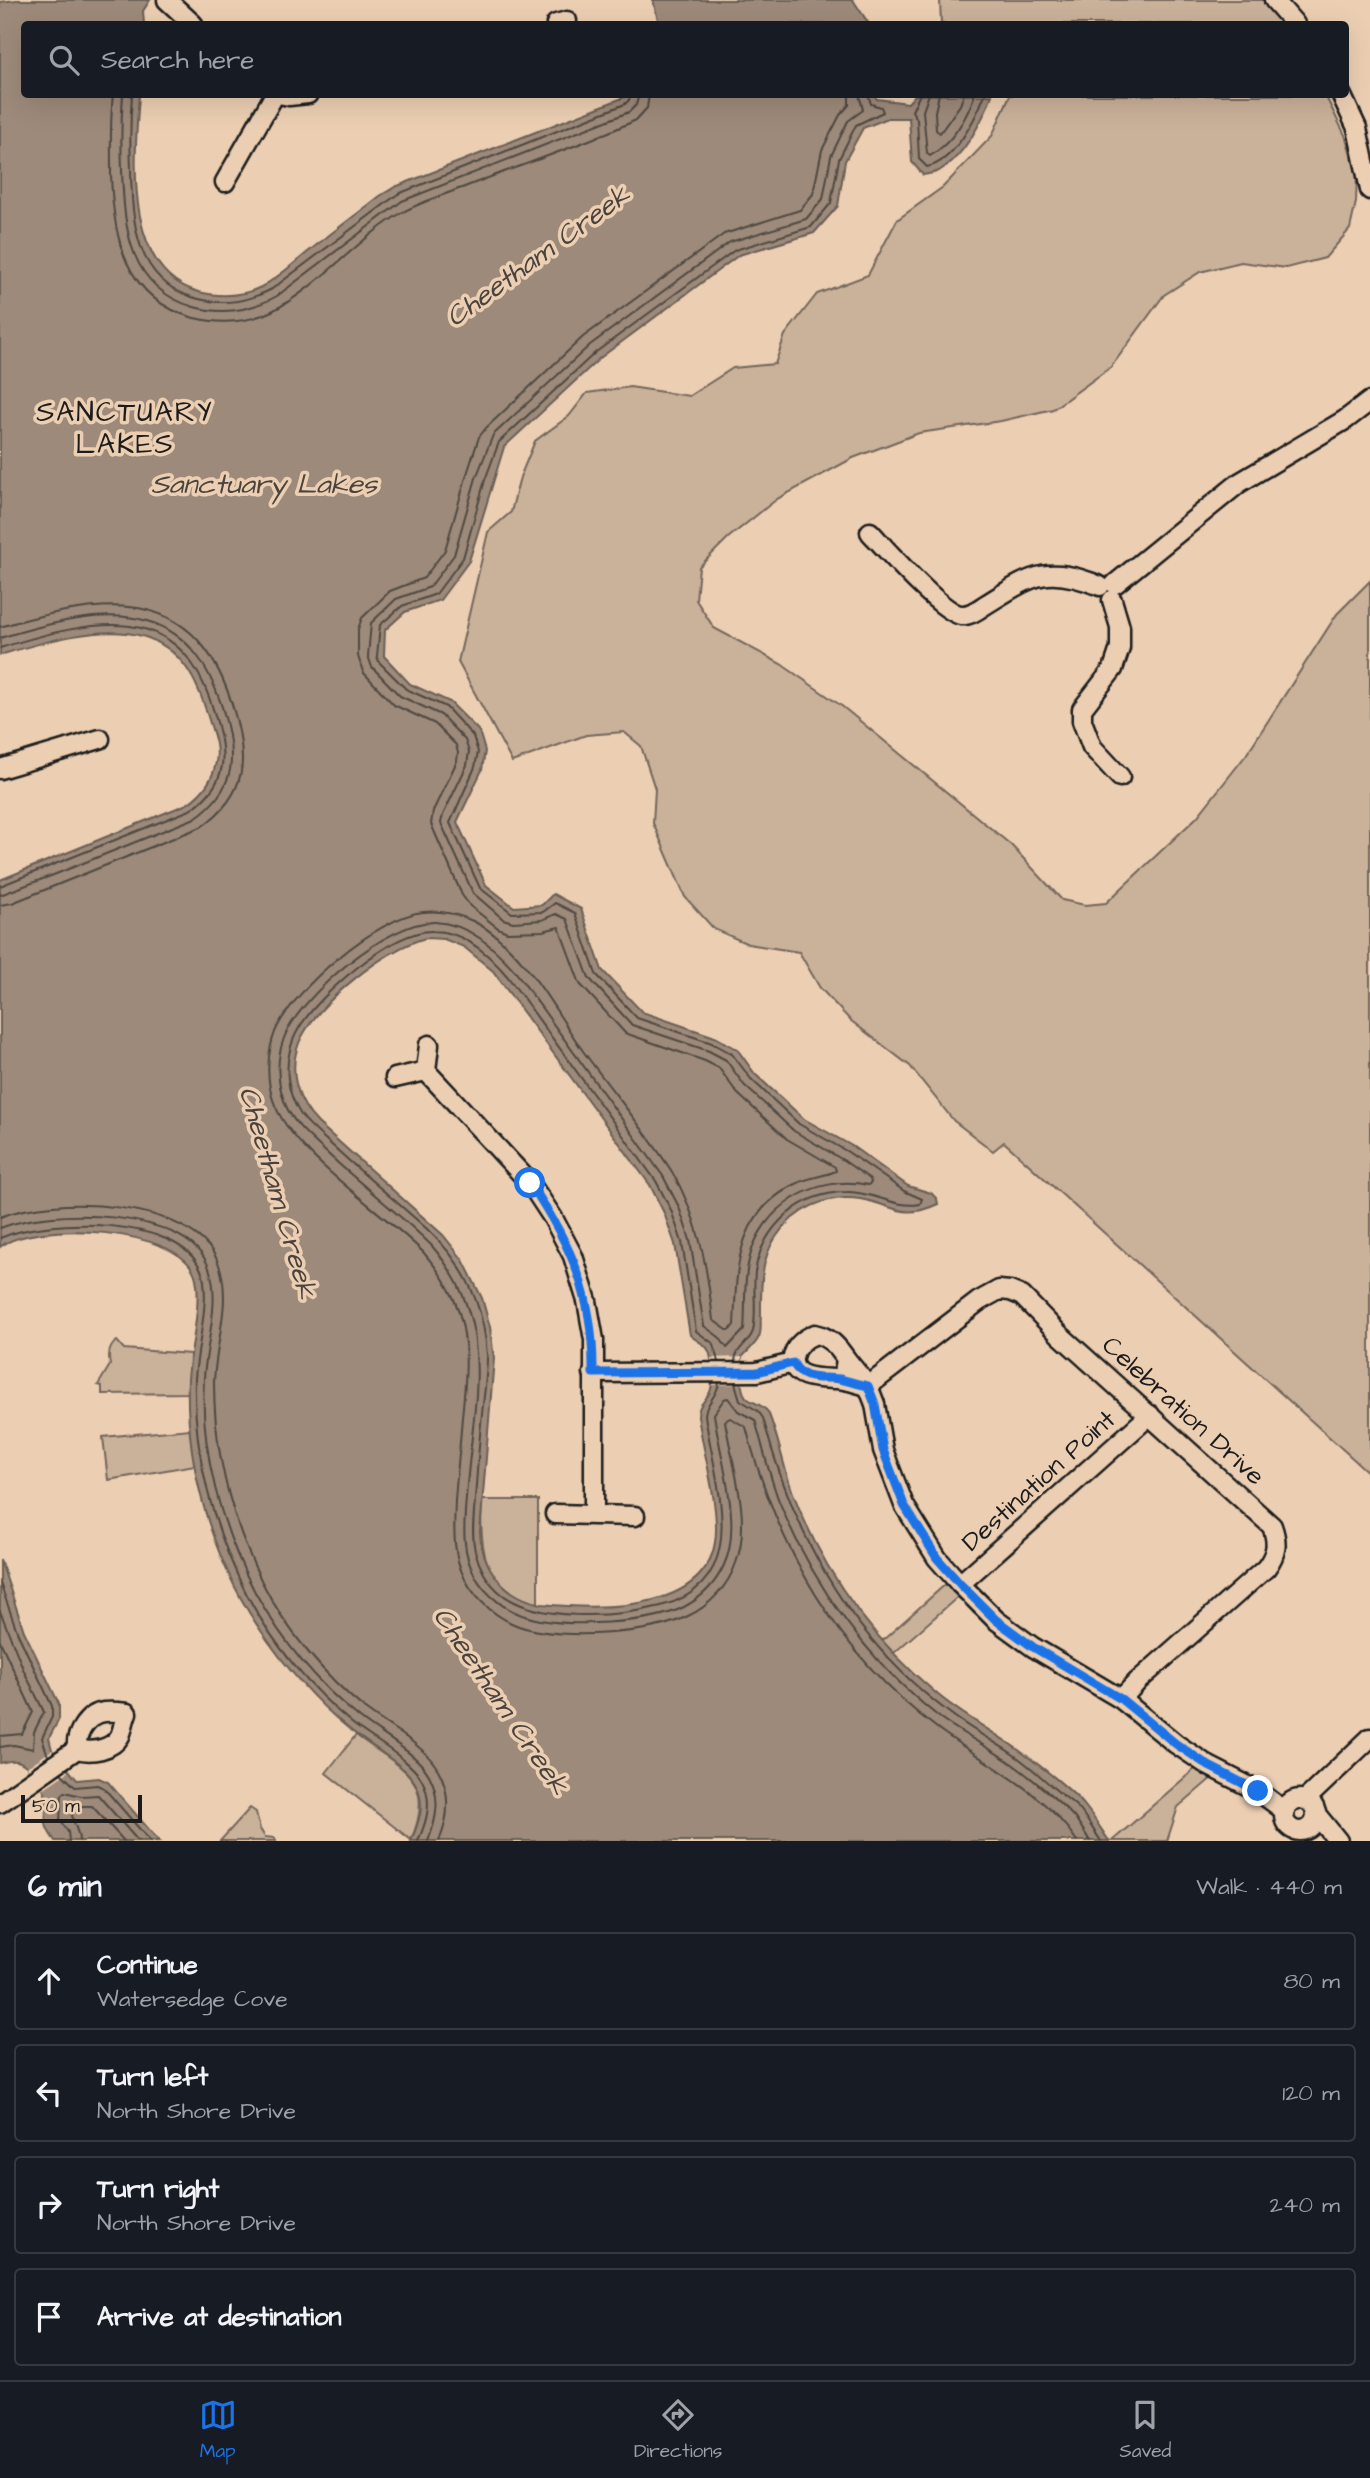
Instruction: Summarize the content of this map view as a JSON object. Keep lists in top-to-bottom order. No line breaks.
{"streets":{"street":["Celebration Drive","Destination Point"]},"crossings":[["Celebration Drive","Destination Point"]],"districts":["SANCTUARY LAKES"],"water":["Cheetham Creek","Sanctuary Lakes"],"scale_bar":"50 m","page":{"search":"Search here","scale":"50 m","heading":["6 min","Walk · 440 m"],"list":[["Continue","Watersedge Cove","80 m"],["Turn left","North Shore Drive","120 m"],["Turn right","North Shore Drive","240 m"],"Arrive at destination"],"nav":["Map","Directions","Saved"]}}
